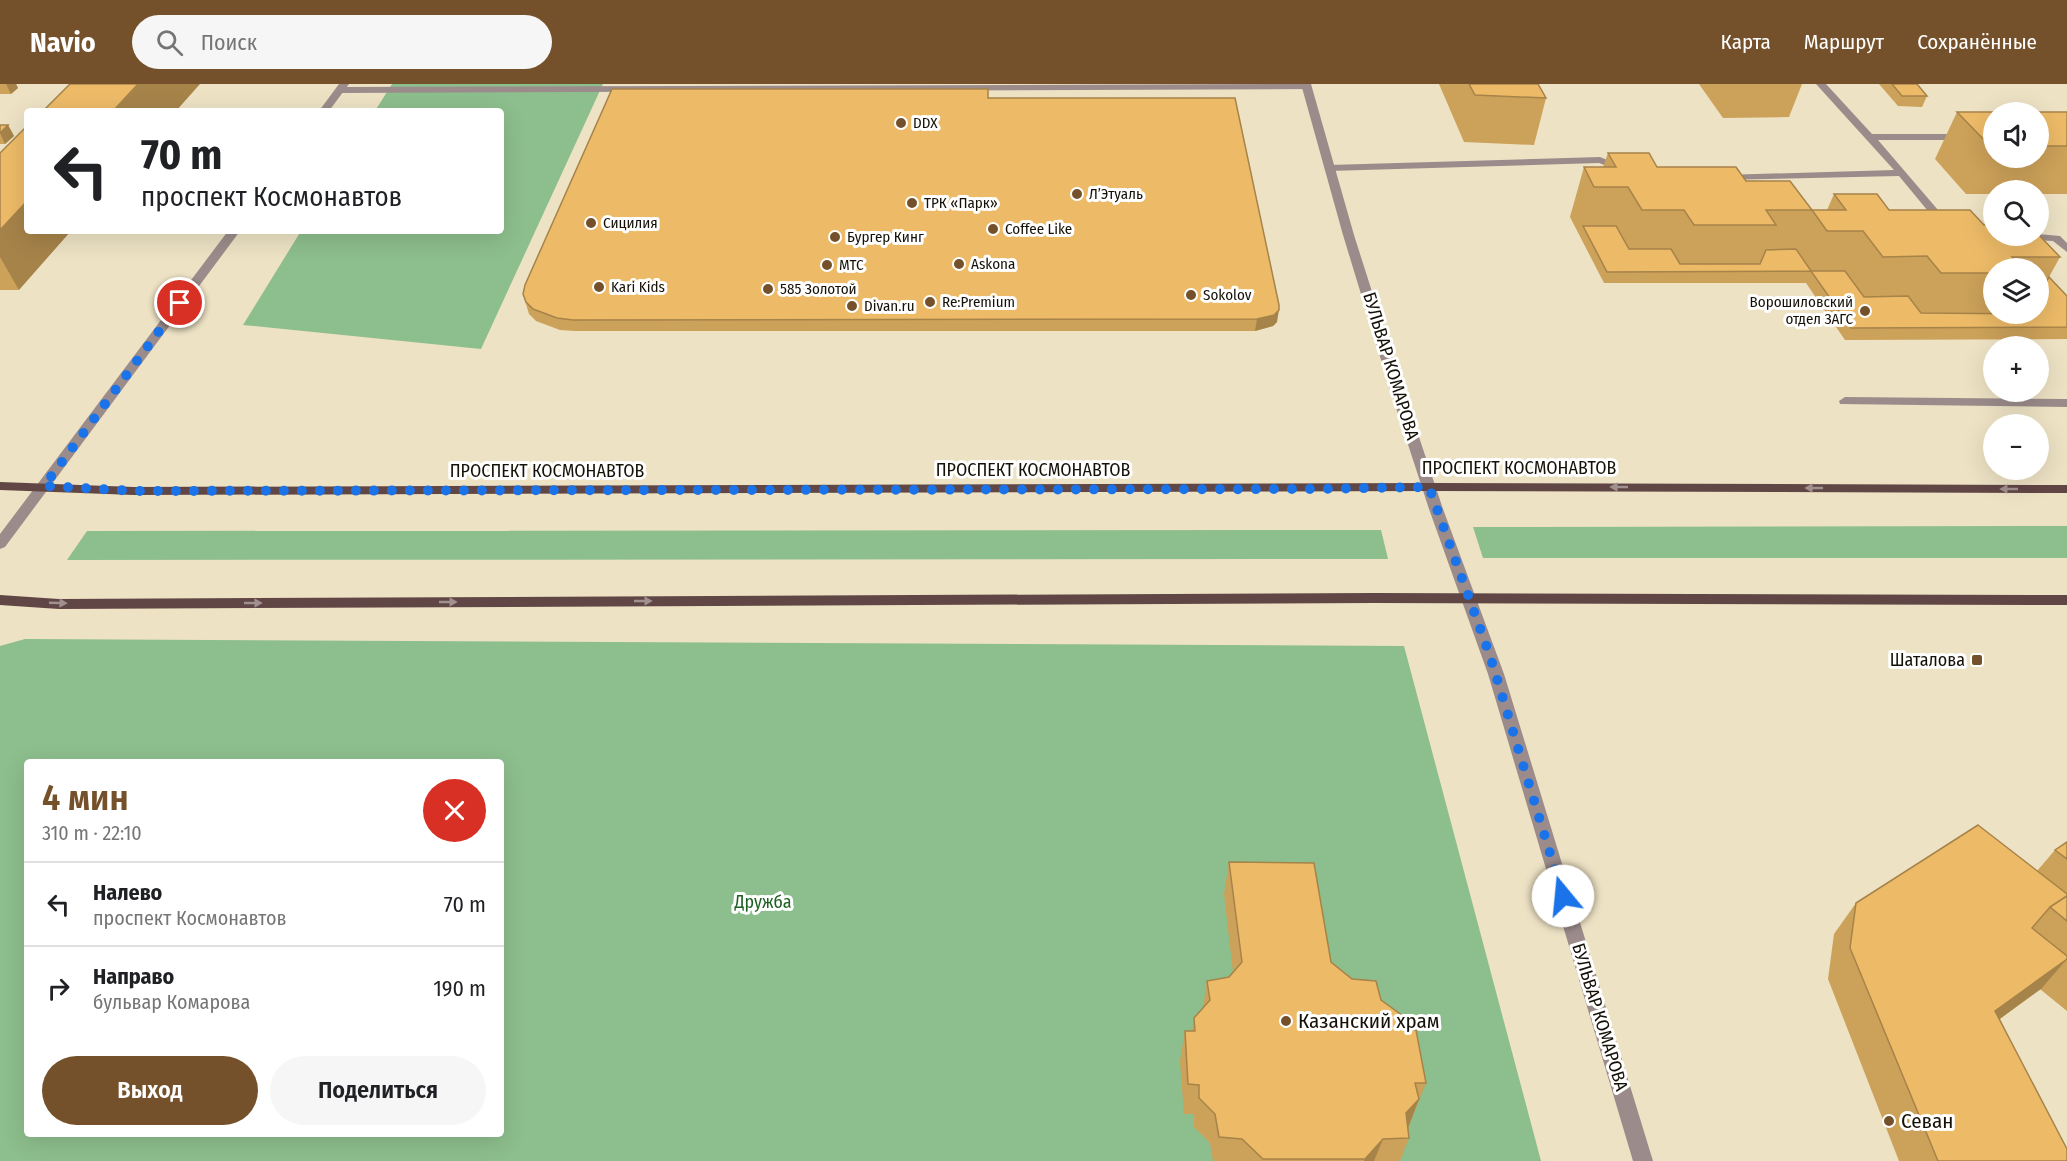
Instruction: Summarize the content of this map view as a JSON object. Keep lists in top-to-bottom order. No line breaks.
{"streets":{"main road":["ПРОСПЕКТ КОСМОНАВТОВ"],"street":["БУЛЬВАР КОМАРОВА"]},"crossings":[["БУЛЬВАР КОМАРОВА","ПРОСПЕКТ КОСМОНАВТОВ"]],"parks":["Дружба"],"places":{"other":["DDX","Л’Этуаль","ТРК «Парк»","Сицилия","Coffee Like","Бургер Кинг","Askona","МТС","Kari Kids","585 Золотой","Sokolov","Re:Premium","Divan.ru","Ворошиловский отдел ЗАГС","Казанский храм","Севан"],"transit":["Шаталова"]},"page":{"header":"Navio","search":"Поиск","nav":["Карта","Маршрут","Сохранённые"],"map_buttons":["+","−"],"turn":["70 m","проспект Космонавтов"],"heading":["4 мин","310 m · 22:10"],"list":[{"name":"Налево","note":"проспект Космонавтов","value":"70 m"},{"name":"Направо","note":"бульвар Комарова","value":"190 m"}],"buttons":["Выход","Поделиться"]}}
